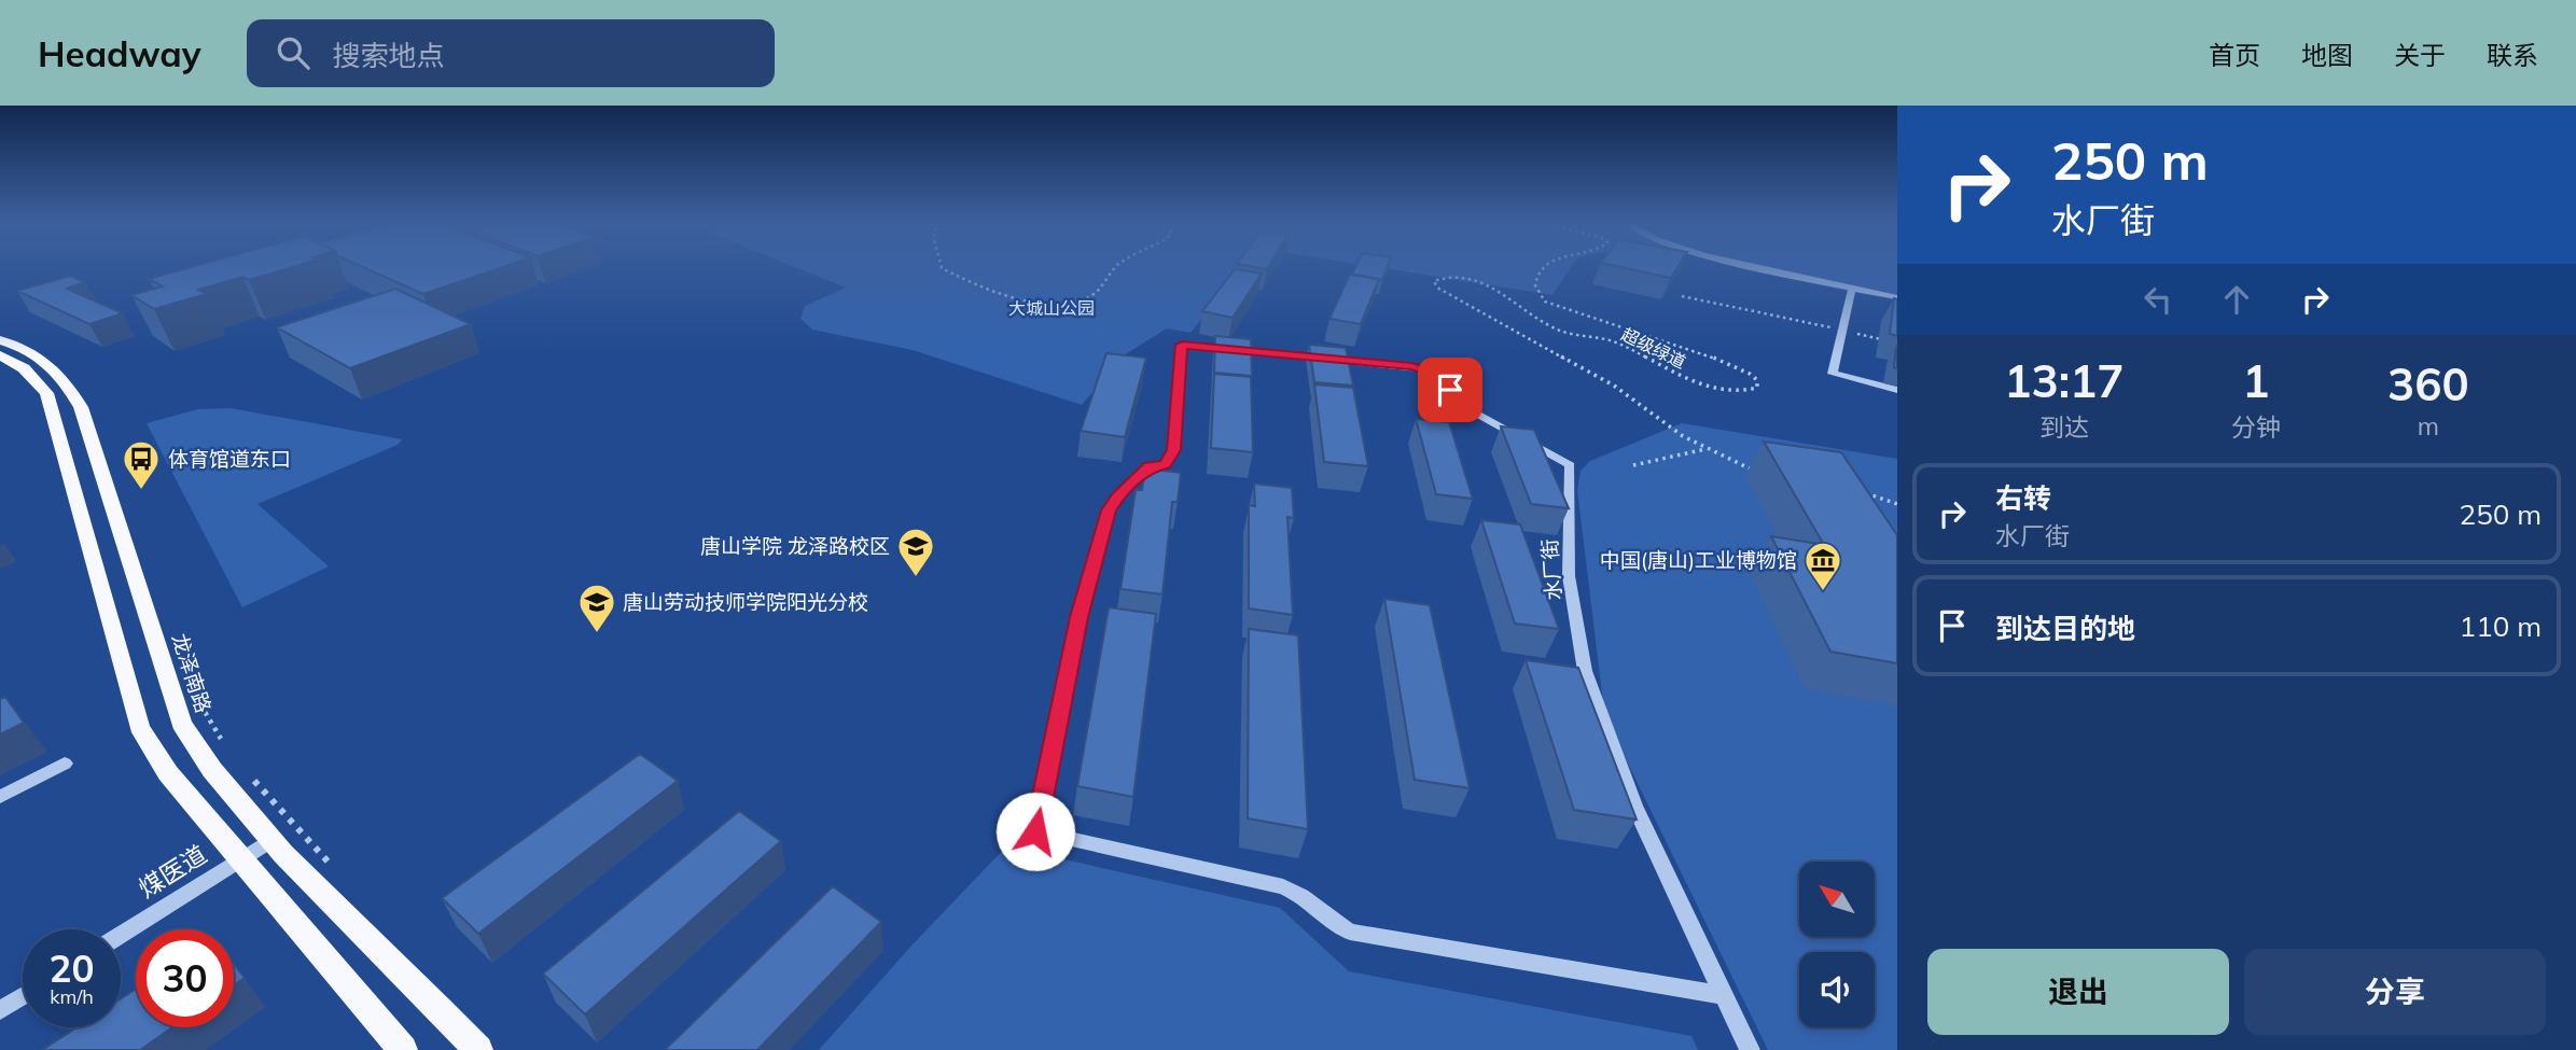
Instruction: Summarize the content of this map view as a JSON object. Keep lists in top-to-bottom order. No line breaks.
{"streets":{"main road":["龙泽南路"],"street":["水厂街","煤医道"],"path":["超级绿道"]},"crossings":[["龙泽南路","煤医道"]],"parks":["大城山公园"],"places":{"bus stop":["体育馆道东口"],"school or university":["唐山学院 龙泽路校区","唐山劳动技师学院阳光分校"],"museum":["中国(唐山)工业博物馆"]},"north":"top left","page":{"header":"Headway","search":"搜索地点","nav":["首页","地图","关于","联系"],"turn":["250 m","水厂街"],"eta":["13:17","到达","1","分钟","360","m"],"list":[{"name":"右转","note":"水厂街","value":"250 m"},{"name":"到达目的地","value":"110 m"}],"speed":"20 km/h","limit":"30","buttons":["退出","分享"]}}
